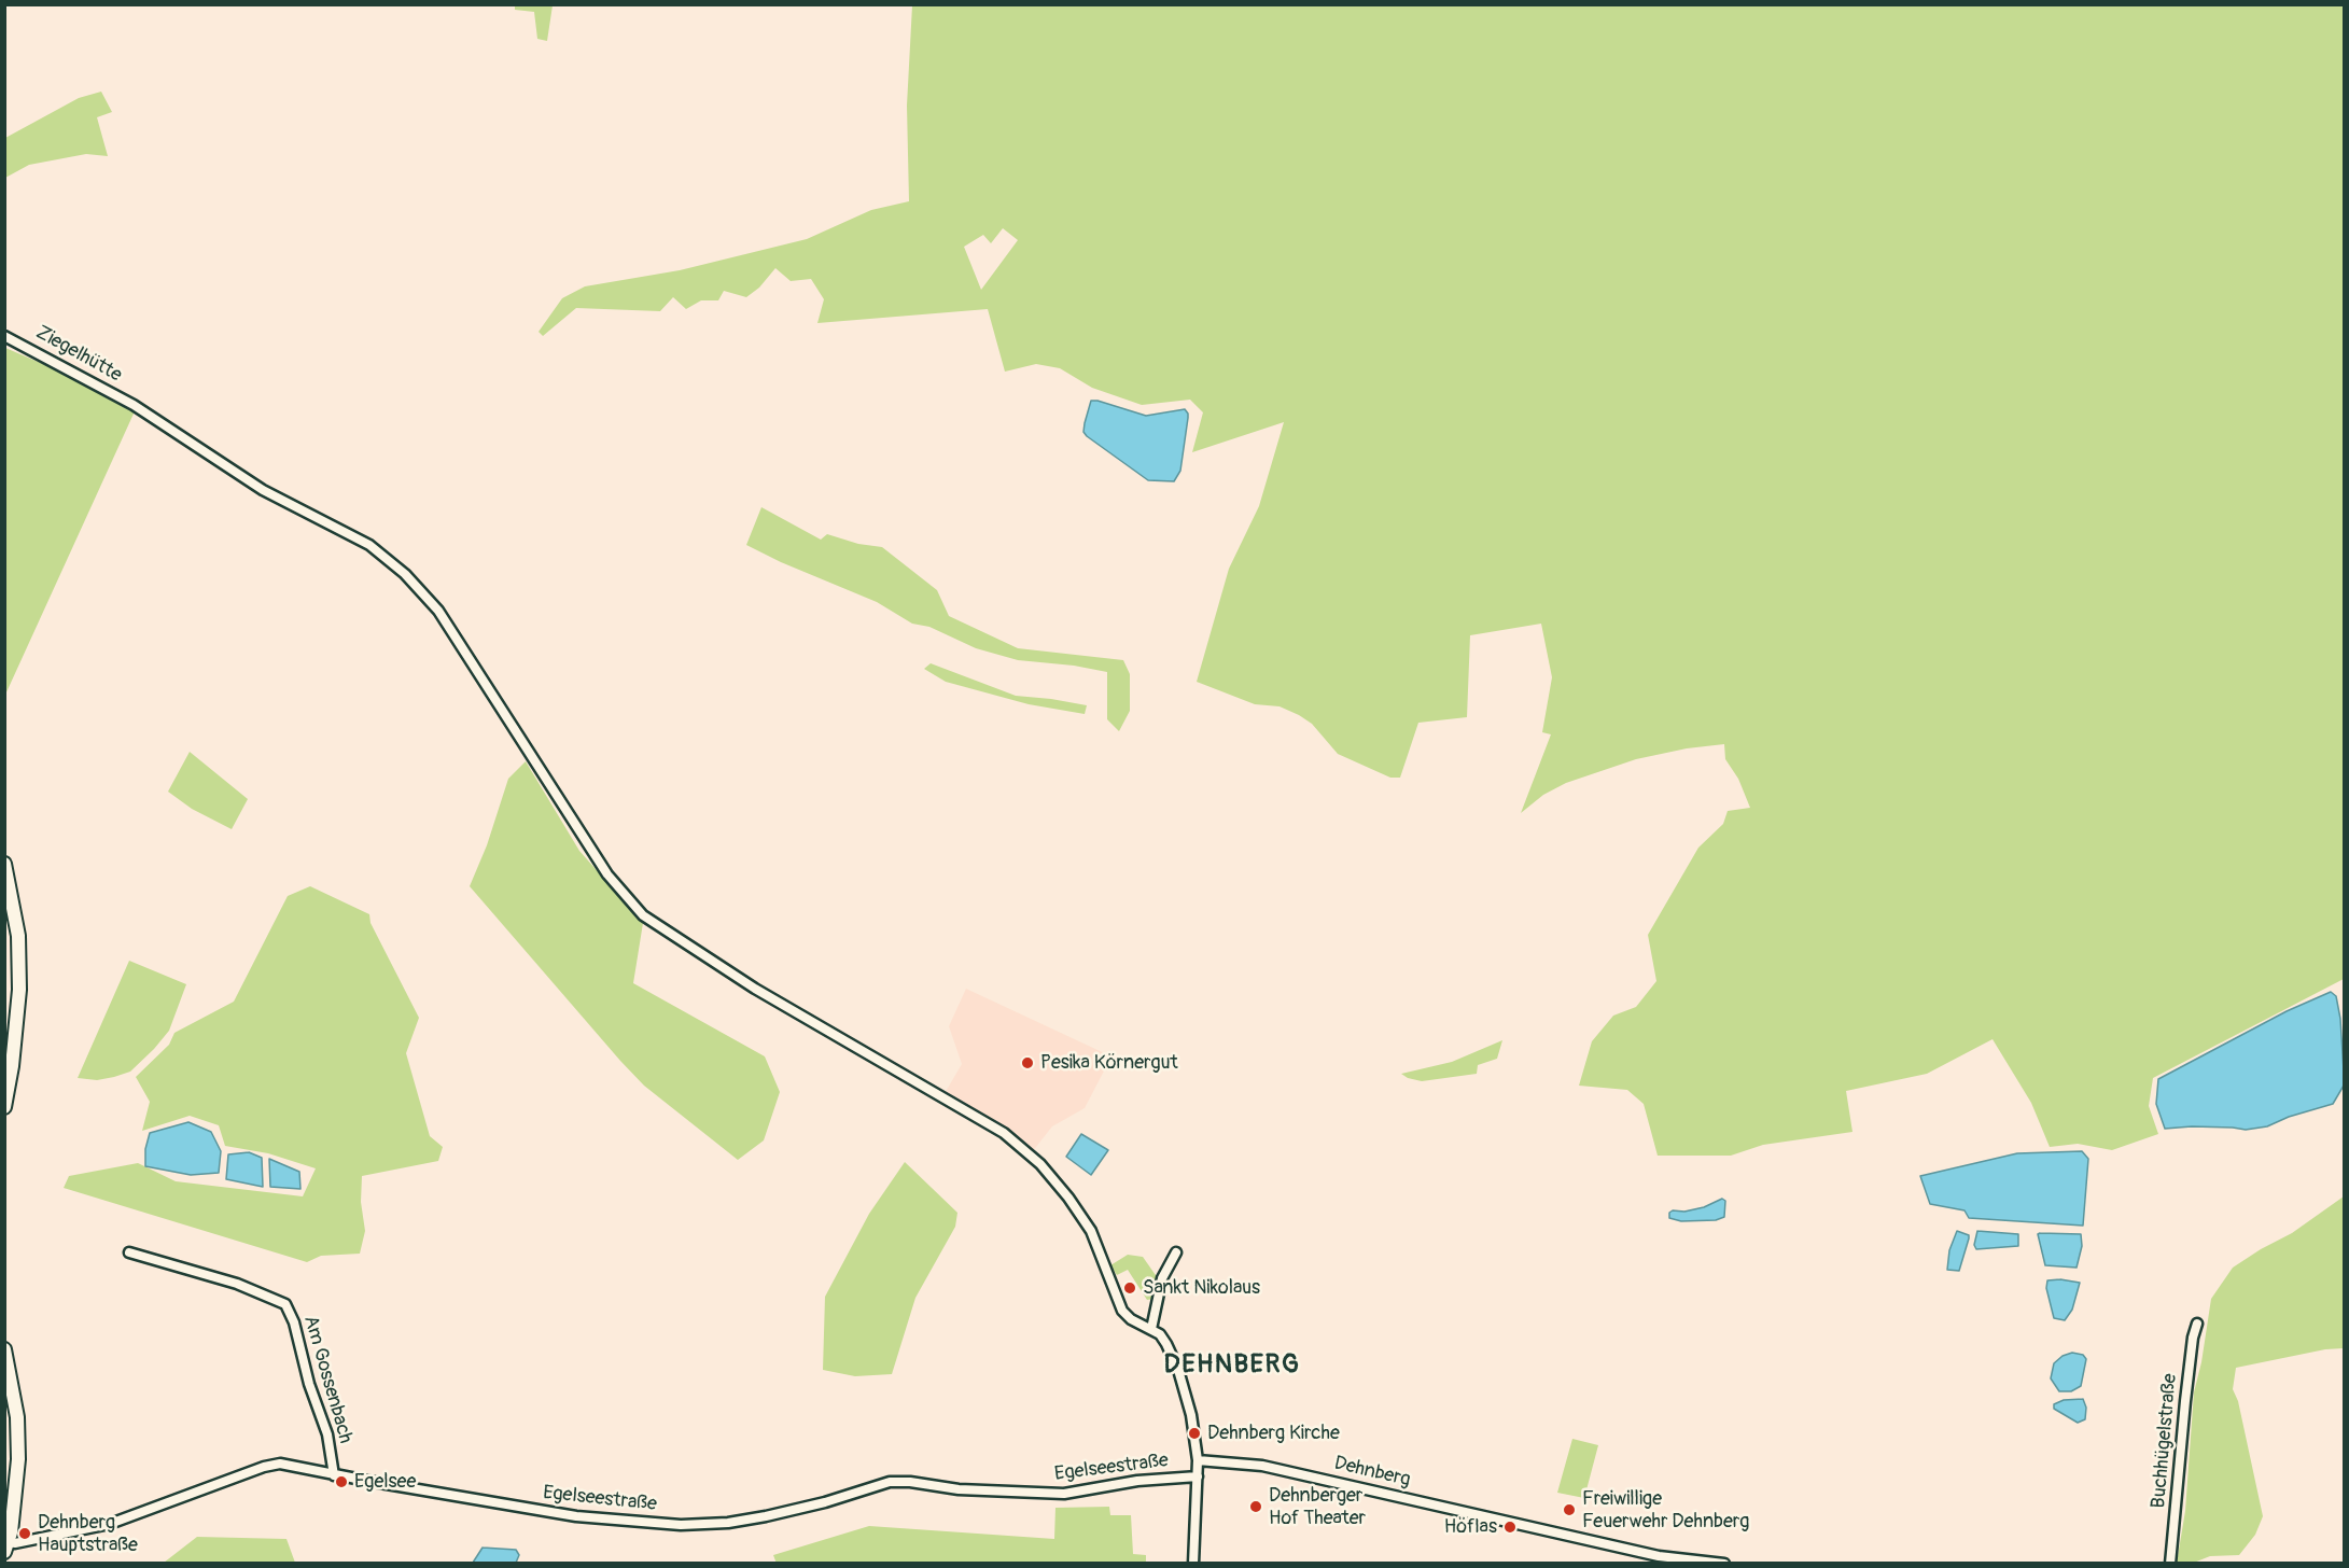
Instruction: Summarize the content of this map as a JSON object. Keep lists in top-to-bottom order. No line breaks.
{"streets":{"street":["Ziegelhütte","Am Gossenbach","Buchhügelstraße","Egelseestraße","Dehnberg"]},"crossings":[["Am Gossenbach","Egelseestraße"]],"districts":["DEHNBERG"],"places":["Pesika Körnergut","Sankt Nikolaus","Dehnberg Kirche","Egelsee","Dehnberger Hof Theater","Freiwillige Feuerwehr Dehnberg","Höflas","Dehnberg Hauptstraße"]}
